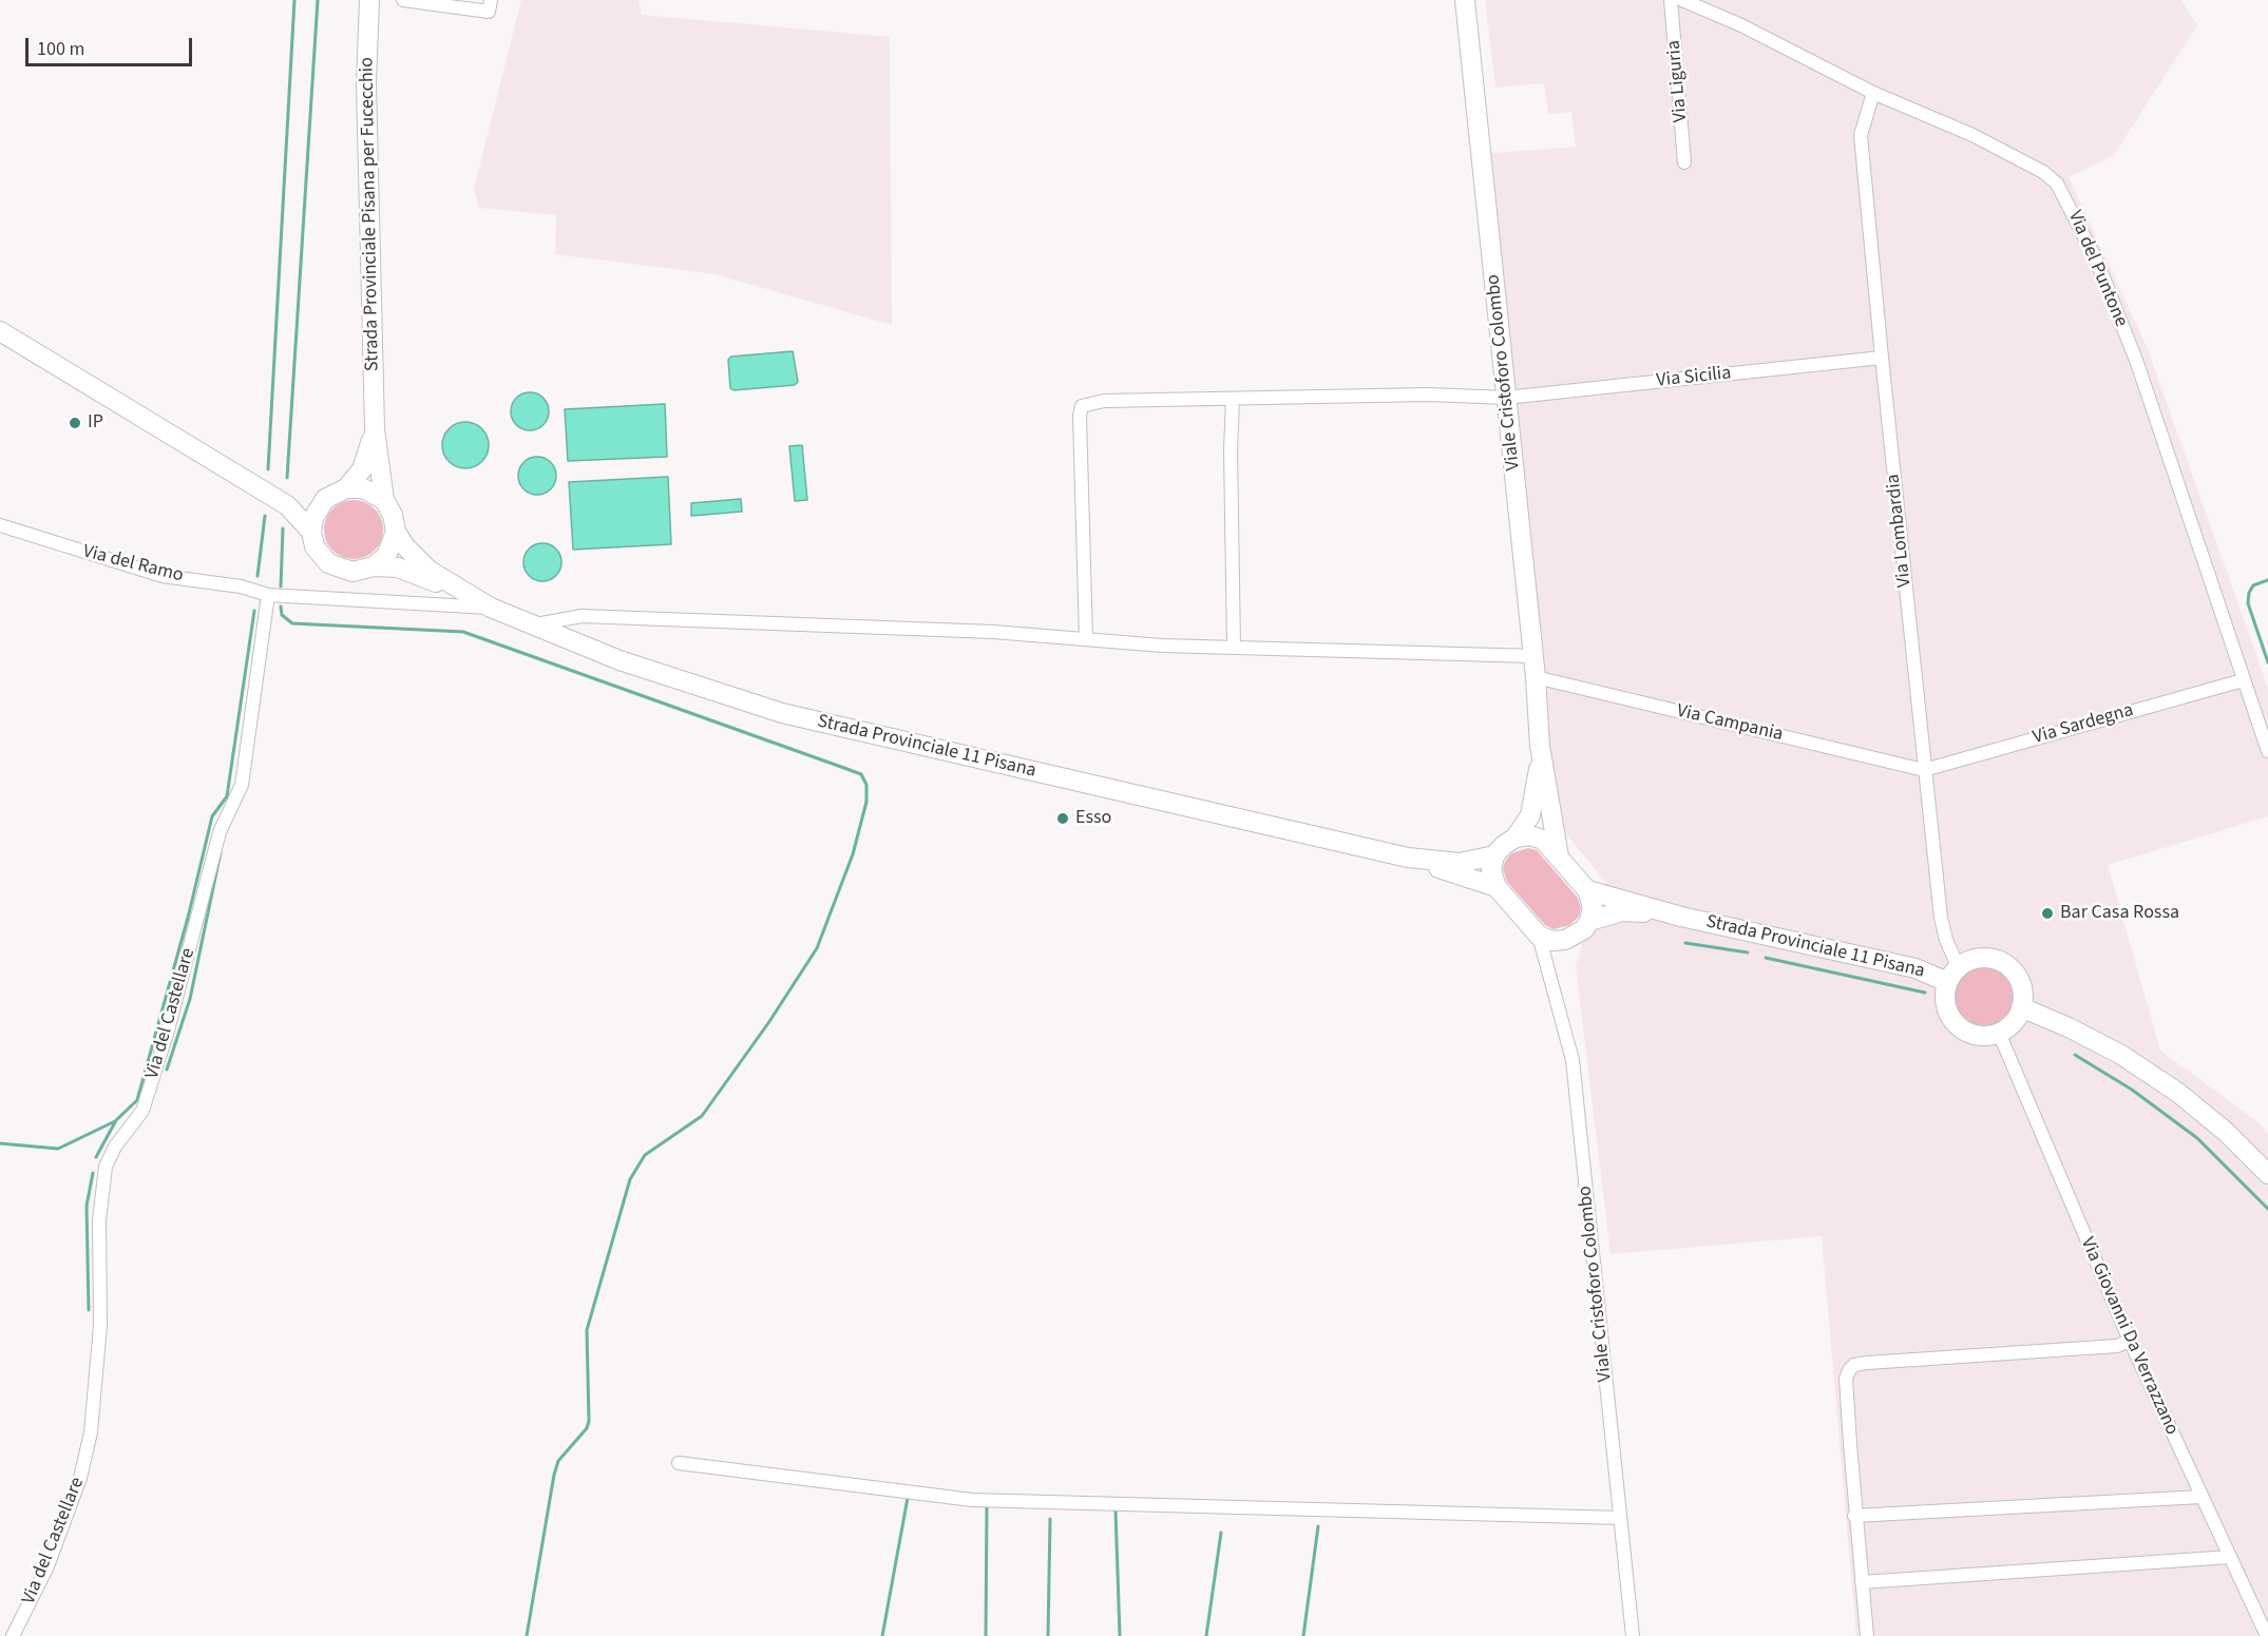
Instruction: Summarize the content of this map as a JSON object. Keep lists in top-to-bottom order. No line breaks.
{"streets":{"main road":["Strada Provinciale Pisana per Fucecchio","Viale Cristoforo Colombo","Strada Provinciale 11 Pisana"],"street":["Via Liguria","Via del Puntone","Via Sicilia","Via Lombardia","Via del Ramo","Via Campania","Via Sardegna","Via del Castellare","Via Giovanni Da Verrazzano"]},"crossings":[["Strada Provinciale Pisana per Fucecchio","Strada Provinciale 11 Pisana"],["Via del Puntone","Via Lombardia"],["Via del Puntone","Via Sardegna"],["Viale Cristoforo Colombo","Via Sicilia"],["Viale Cristoforo Colombo","Via Campania"],["Viale Cristoforo Colombo","Strada Provinciale 11 Pisana"],["Via Sicilia","Via Lombardia"],["Via Lombardia","Via Campania"],["Via Lombardia","Via Sardegna"],["Via Lombardia","Strada Provinciale 11 Pisana"],["Via Lombardia","Via Giovanni Da Verrazzano"],["Via del Ramo","Via del Castellare"],["Via Campania","Via Sardegna"],["Strada Provinciale 11 Pisana","Via Giovanni Da Verrazzano"]],"places":["IP","Esso","Bar Casa Rossa"],"scale_bar":"100 m"}
